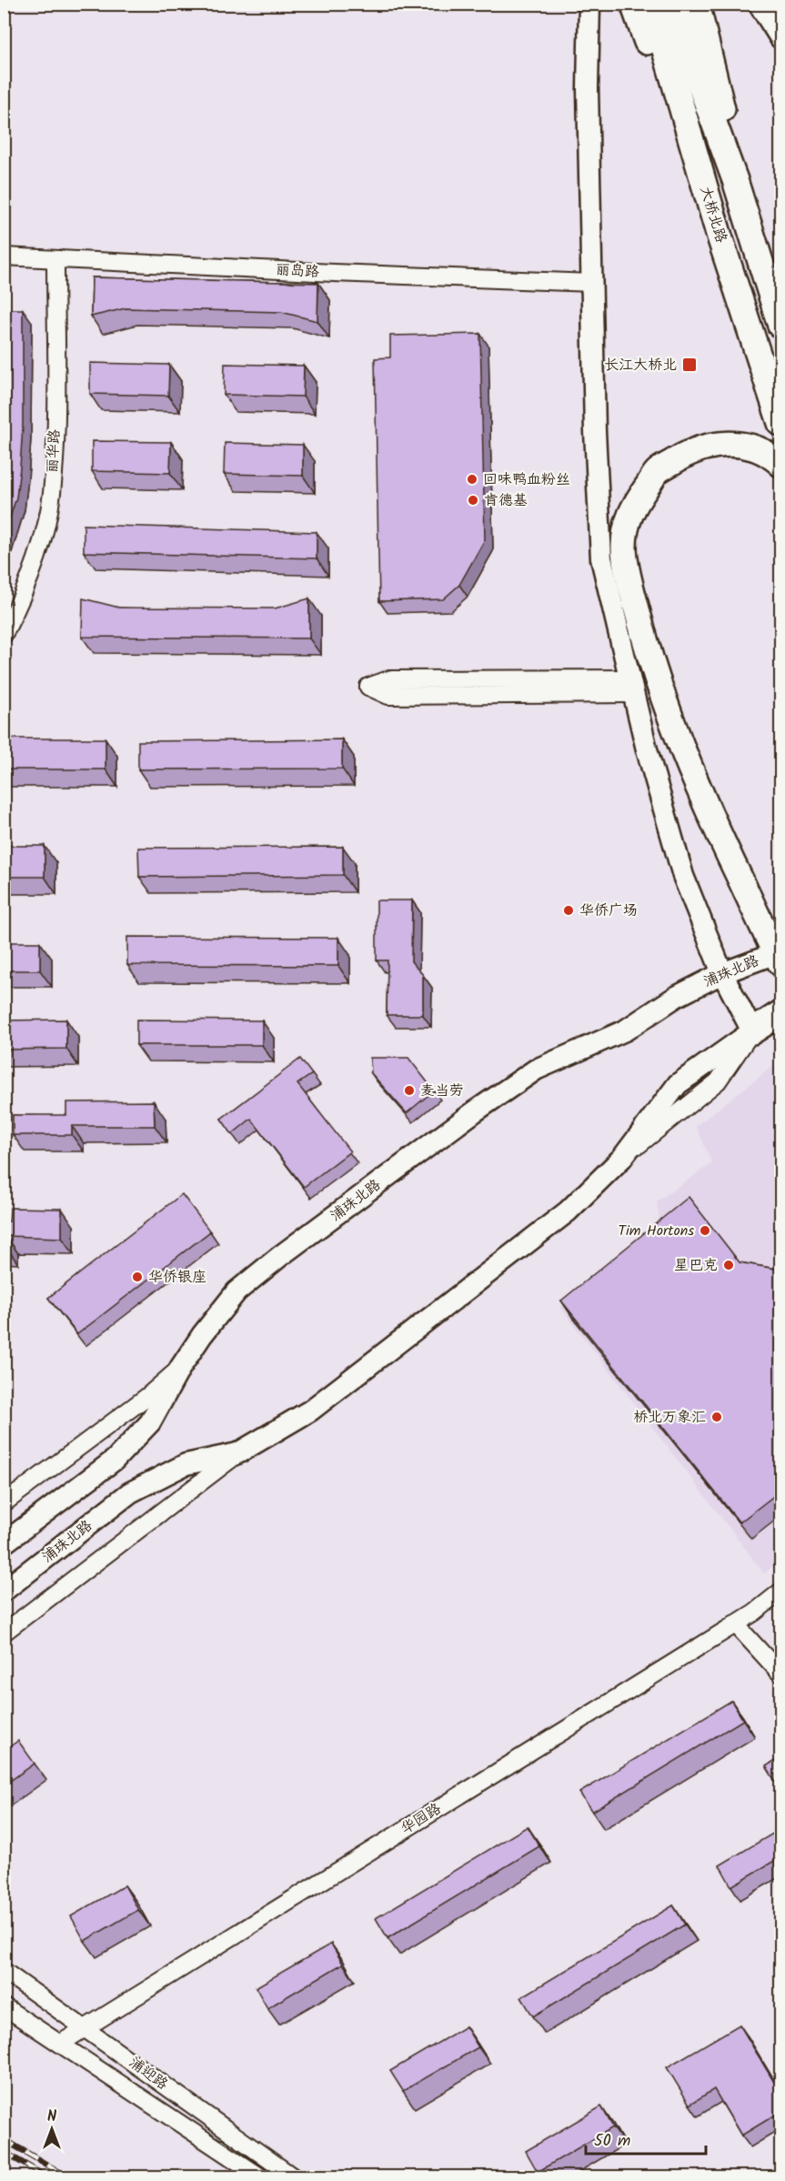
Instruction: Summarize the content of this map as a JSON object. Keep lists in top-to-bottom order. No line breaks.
{"streets":{"highway":["大桥北路","浦珠北路"],"street":["丽岛路","丽华路","华园路","浦迎路"]},"crossings":[["丽岛路","丽华路"],["华园路","浦迎路"]],"places":{"transit":["长江大桥北"],"other":["回味鸭血粉丝","肯德基","华侨广场","麦当劳","Tim Hortons","星巴克","华侨银座","桥北万象汇"]},"scale_bar":"50 m","north":"top"}
